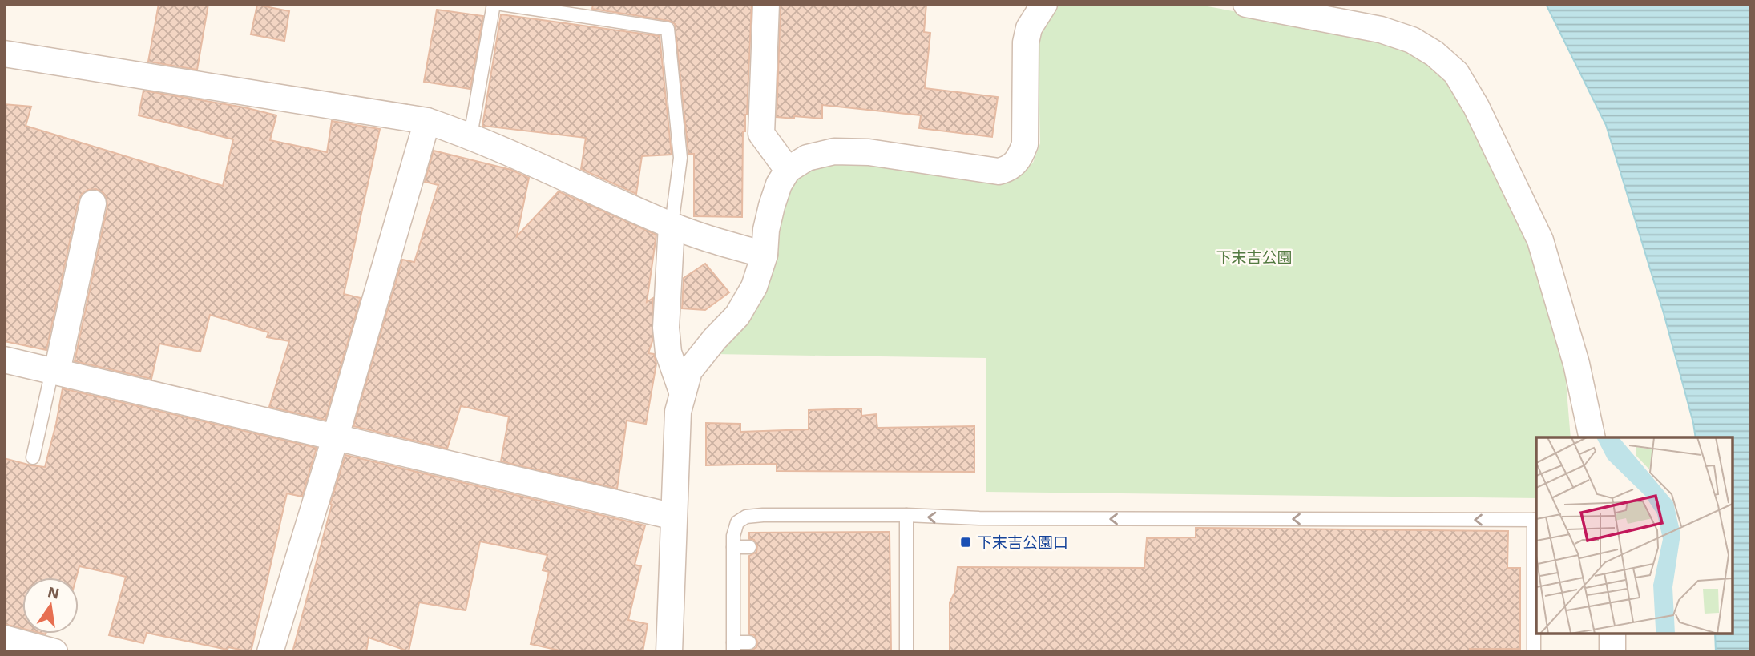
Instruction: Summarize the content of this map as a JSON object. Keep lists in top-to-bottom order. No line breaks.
{"parks":["下末吉公園"],"places":{"transit":["下末吉公園口"]},"north":"top"}
